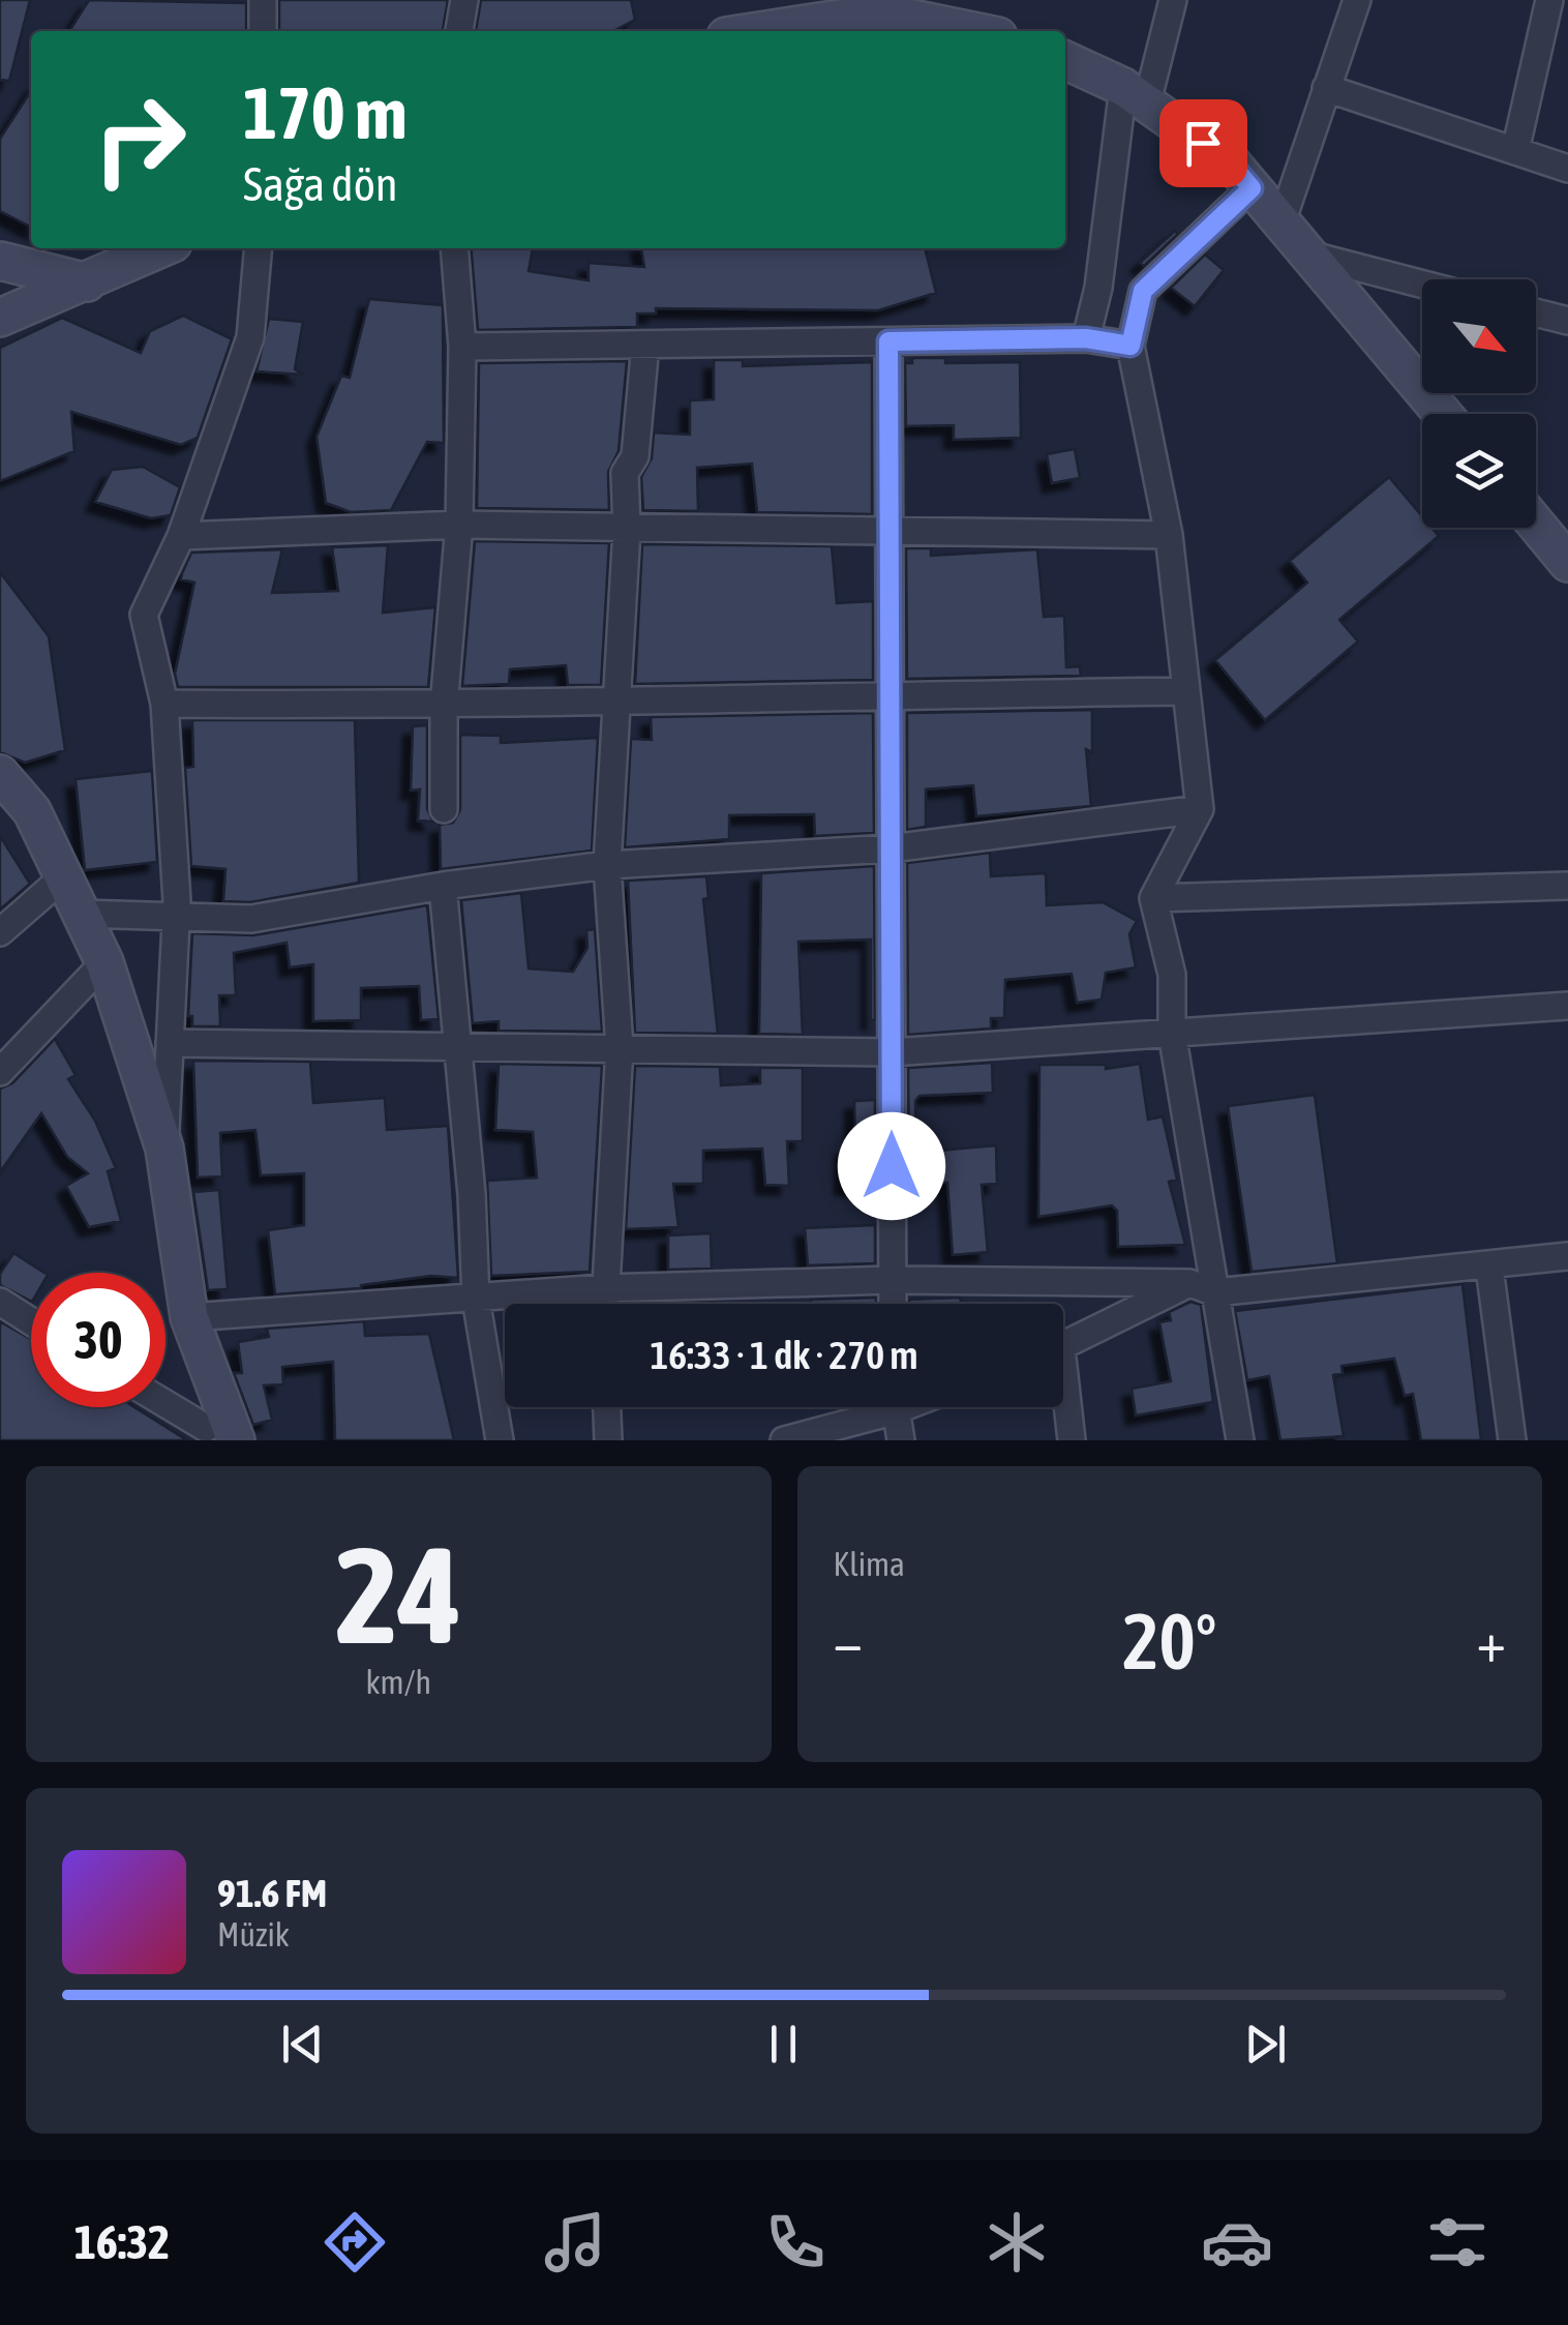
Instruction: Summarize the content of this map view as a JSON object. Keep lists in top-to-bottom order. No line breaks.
{"north":"bottom right","page":{"turn":["170 m","Sağa dön"],"limit":"30","trip":"16:33 · 1 dk · 270 m","tile":[["24","km/h"],"Klima"],"heat":["−","20°","+"],"song":["91.6 FM","Müzik"],"tabs":"16:32"}}
